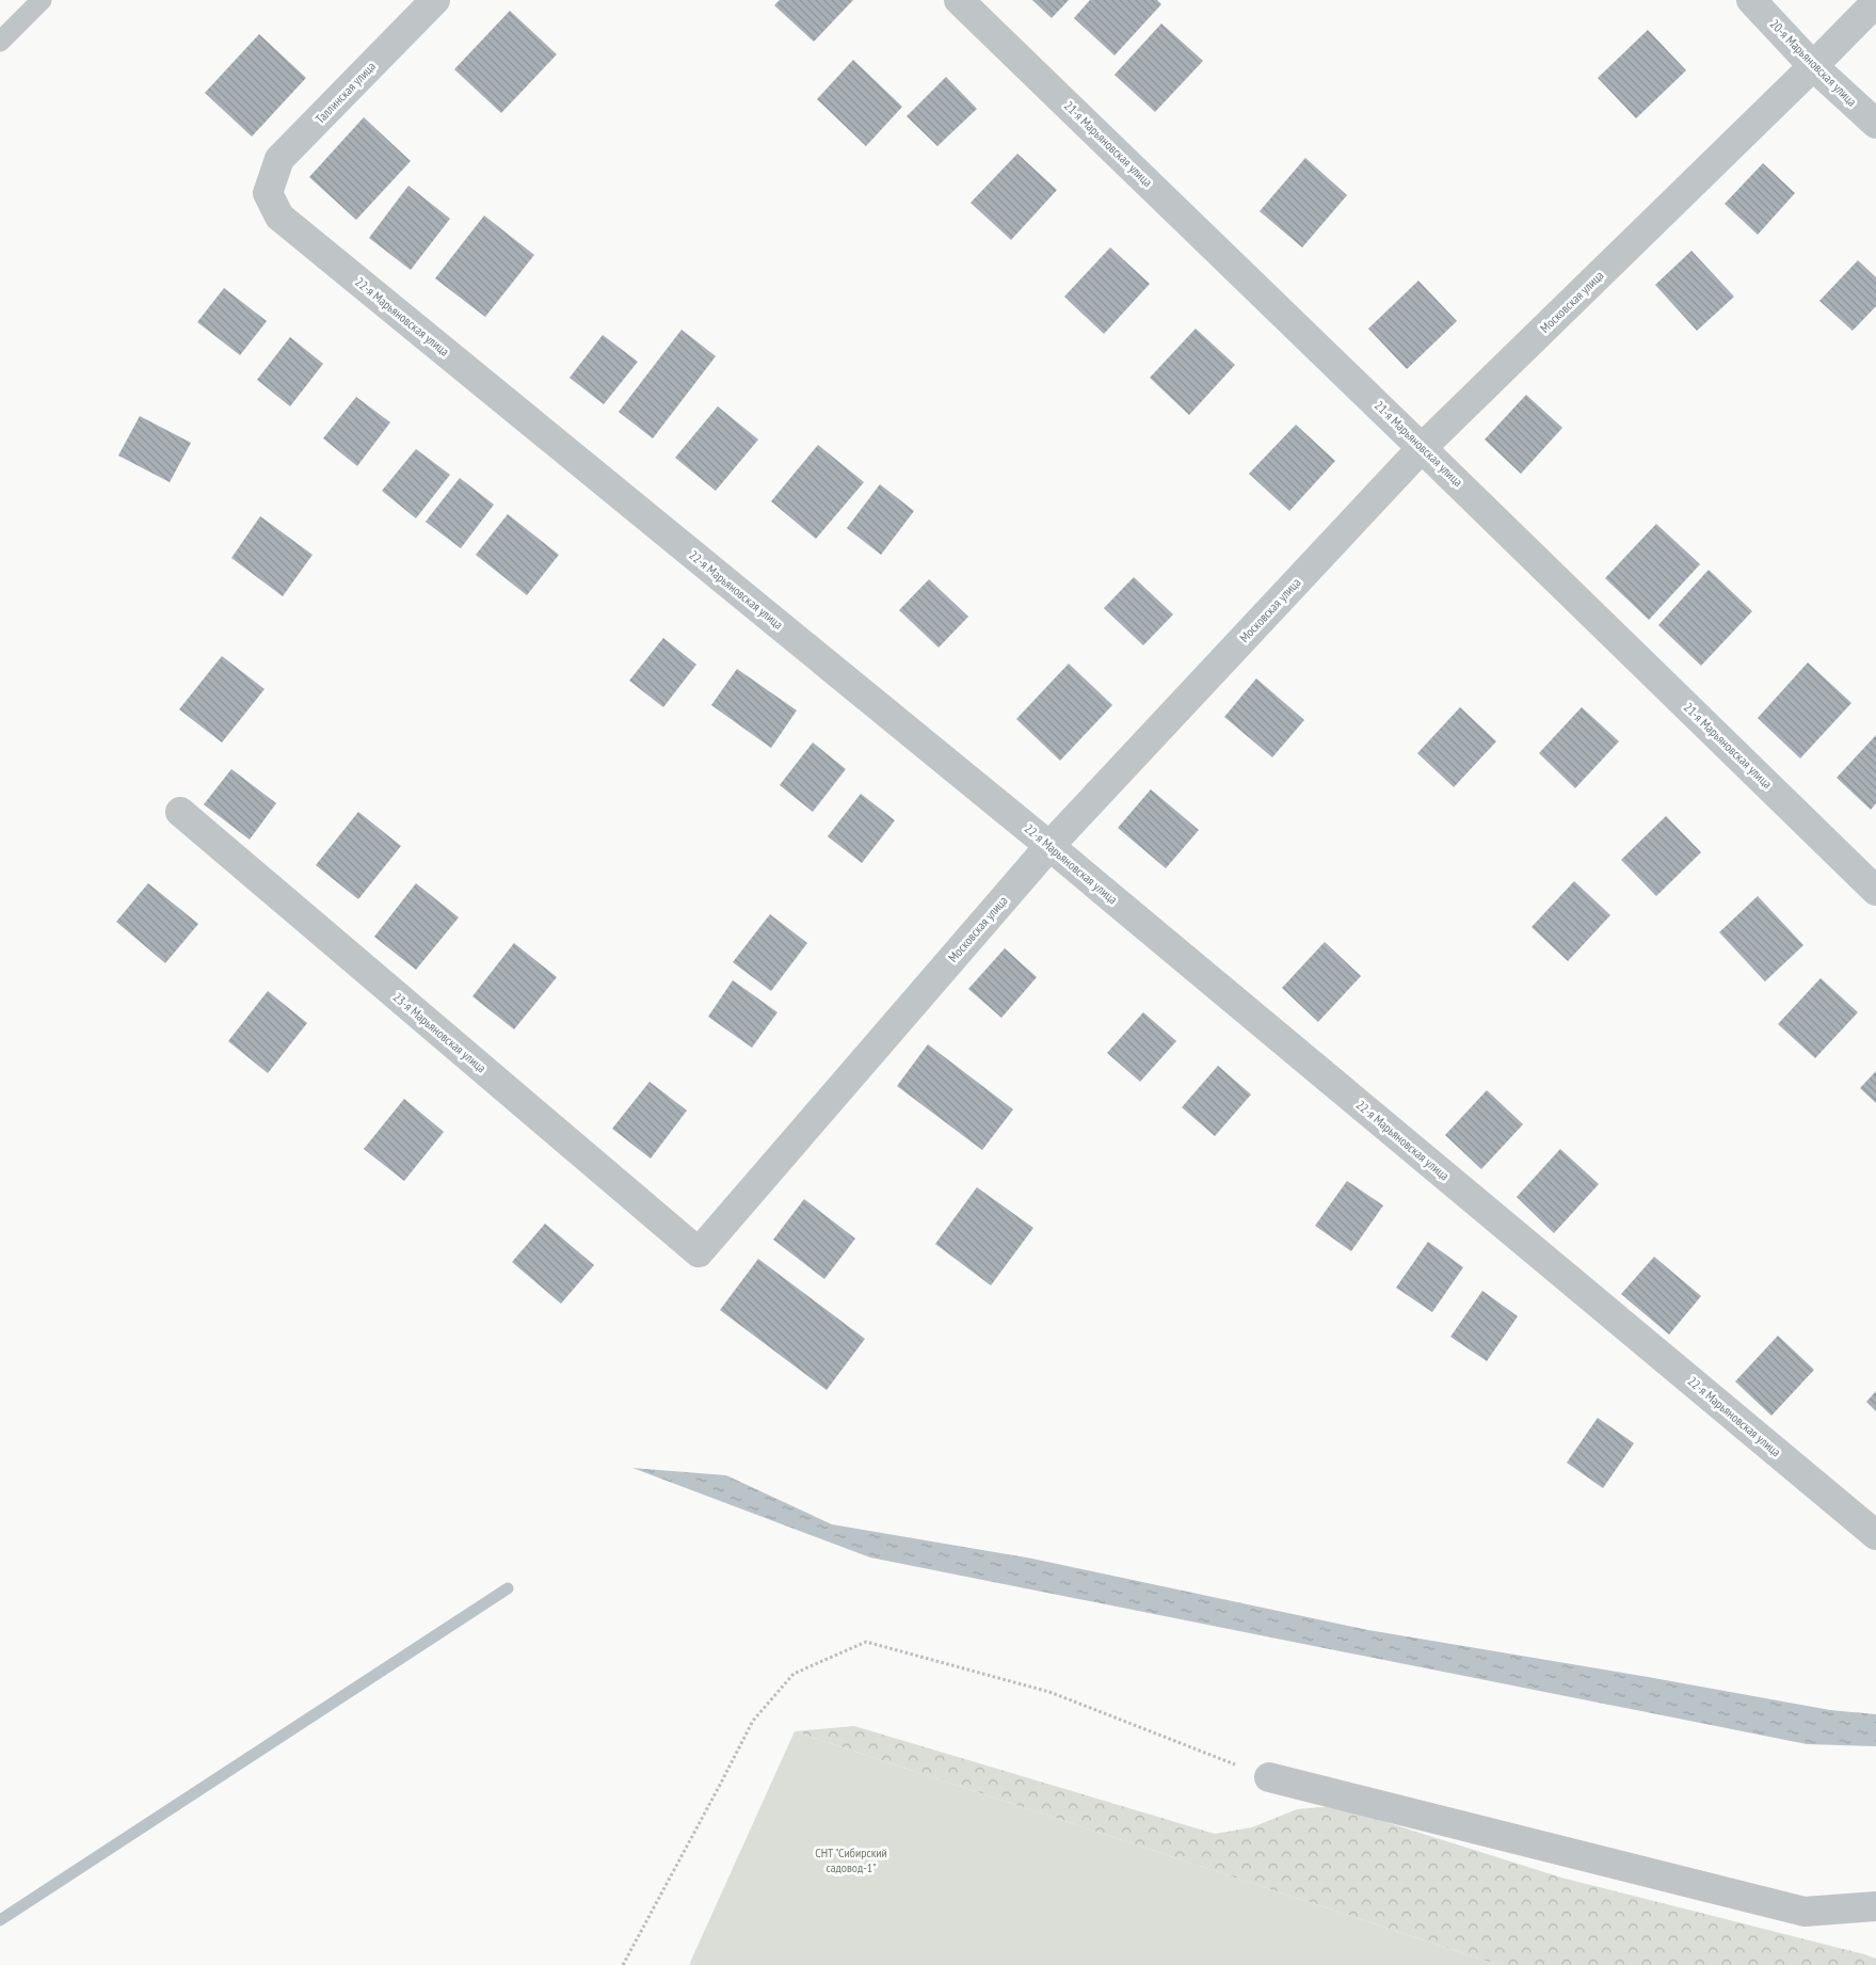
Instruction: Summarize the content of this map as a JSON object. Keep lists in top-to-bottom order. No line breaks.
{"streets":{"street":["20-я Марьяновская улица","Таллинская улица","21-я Марьяновская улица","Московская улица","22-я Марьяновская улица","23-я Марьяновская улица"]},"crossings":[["20-я Марьяновская улица","Московская улица"],["Таллинская улица","22-я Марьяновская улица"],["21-я Марьяновская улица","Московская улица"],["Московская улица","22-я Марьяновская улица"],["Московская улица","23-я Марьяновская улица"]],"parks":["СНТ \"Сибирский садовод-1\""]}
